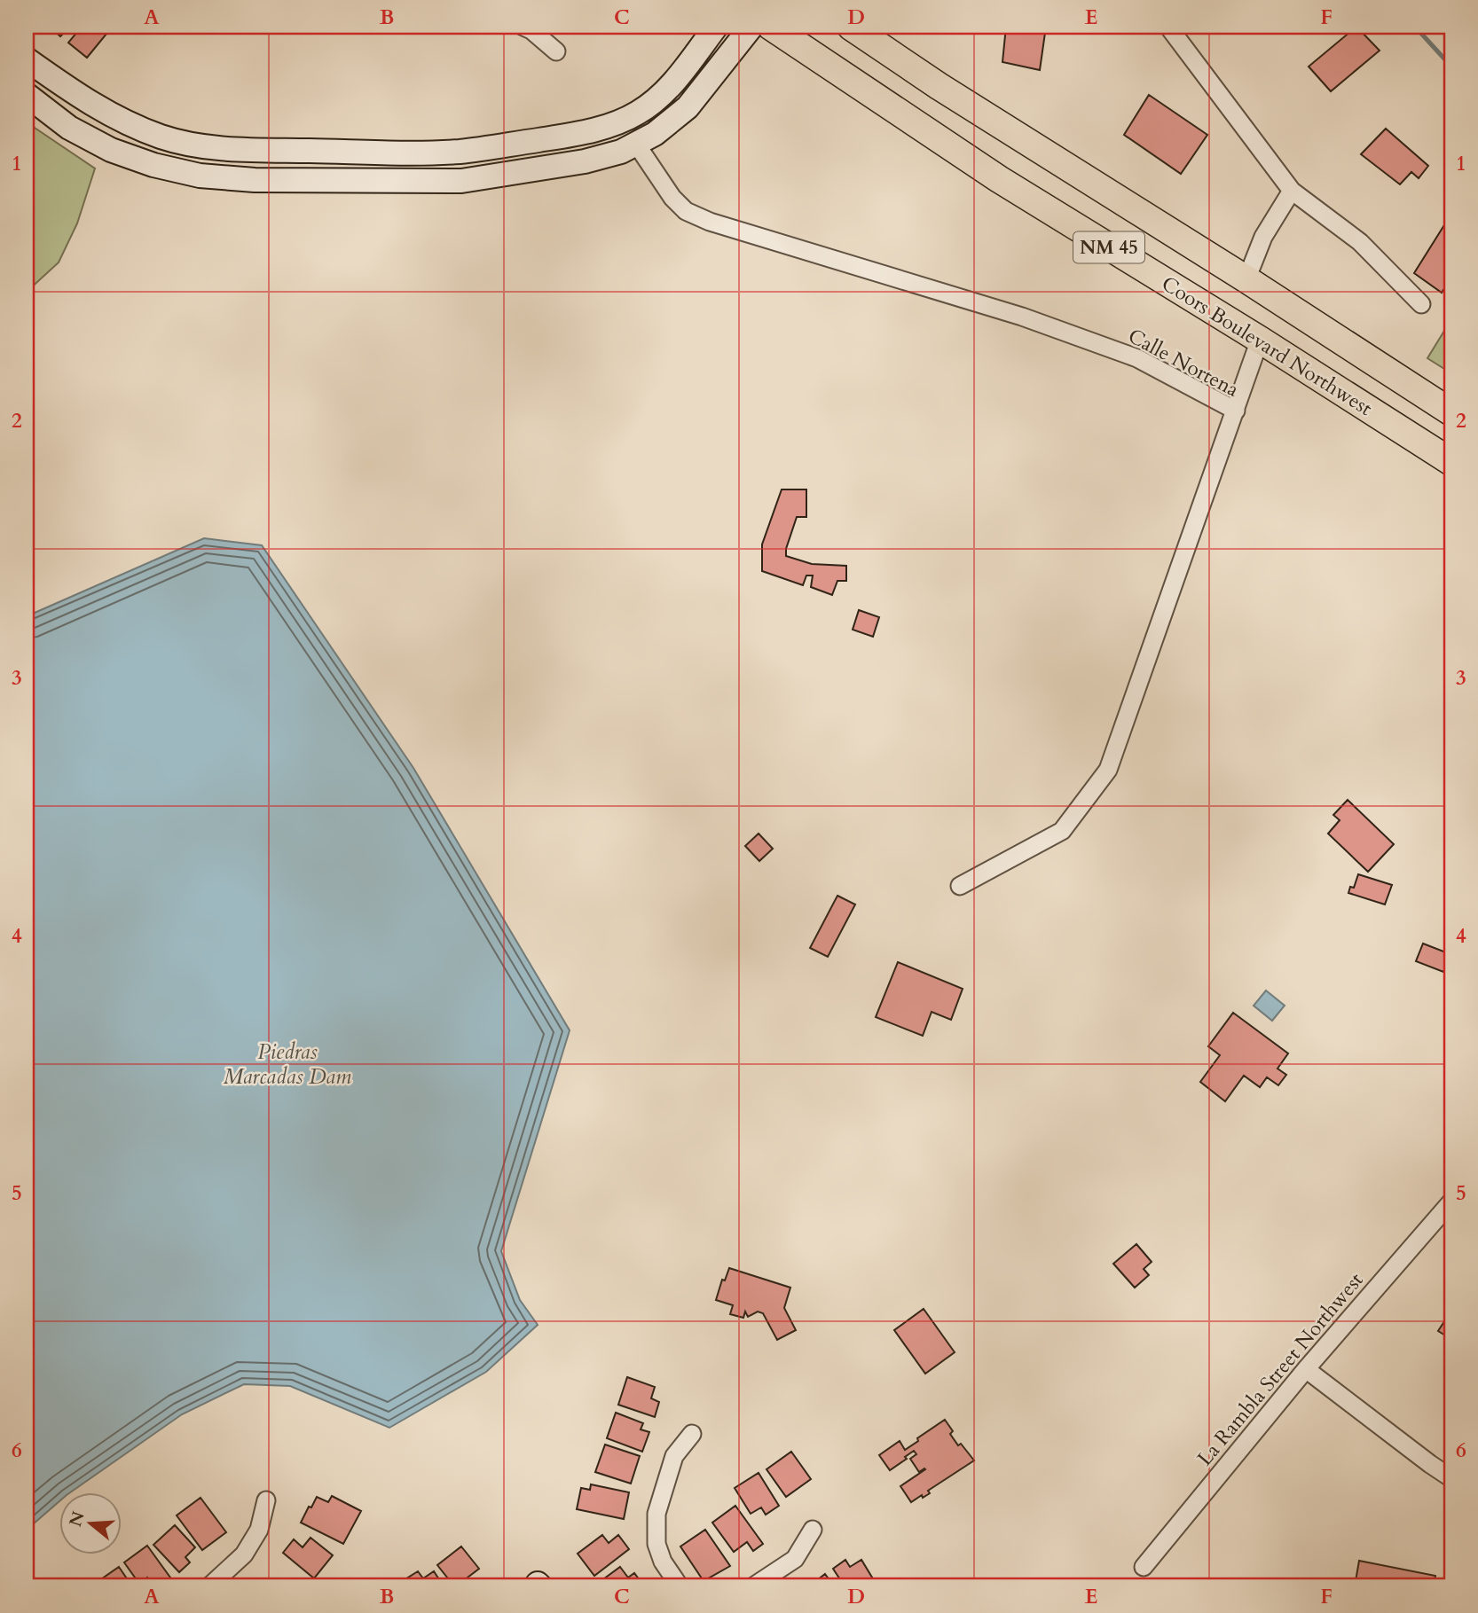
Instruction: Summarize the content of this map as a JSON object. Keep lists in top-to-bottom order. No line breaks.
{"streets":{"main road":["NM 45","Coors Boulevard Northwest"],"street":["Calle Nortena","La Rambla Street Northwest"]},"water":["Piedras Marcadas Dam"],"north":"left","grid":{"columns":["A","B","C","D","E","F"],"rows":["1","2","3","4","5","6"]}}
